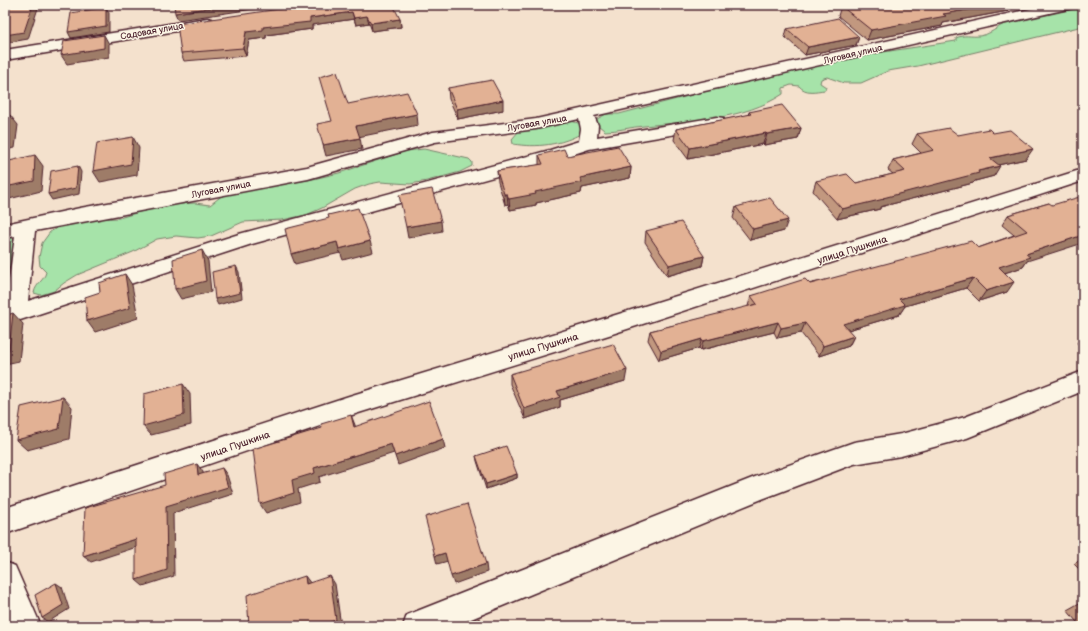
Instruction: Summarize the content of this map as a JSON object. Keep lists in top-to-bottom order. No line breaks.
{"streets":{"street":["Садовая улица","Луговая улица","улица Пушкина"]}}
